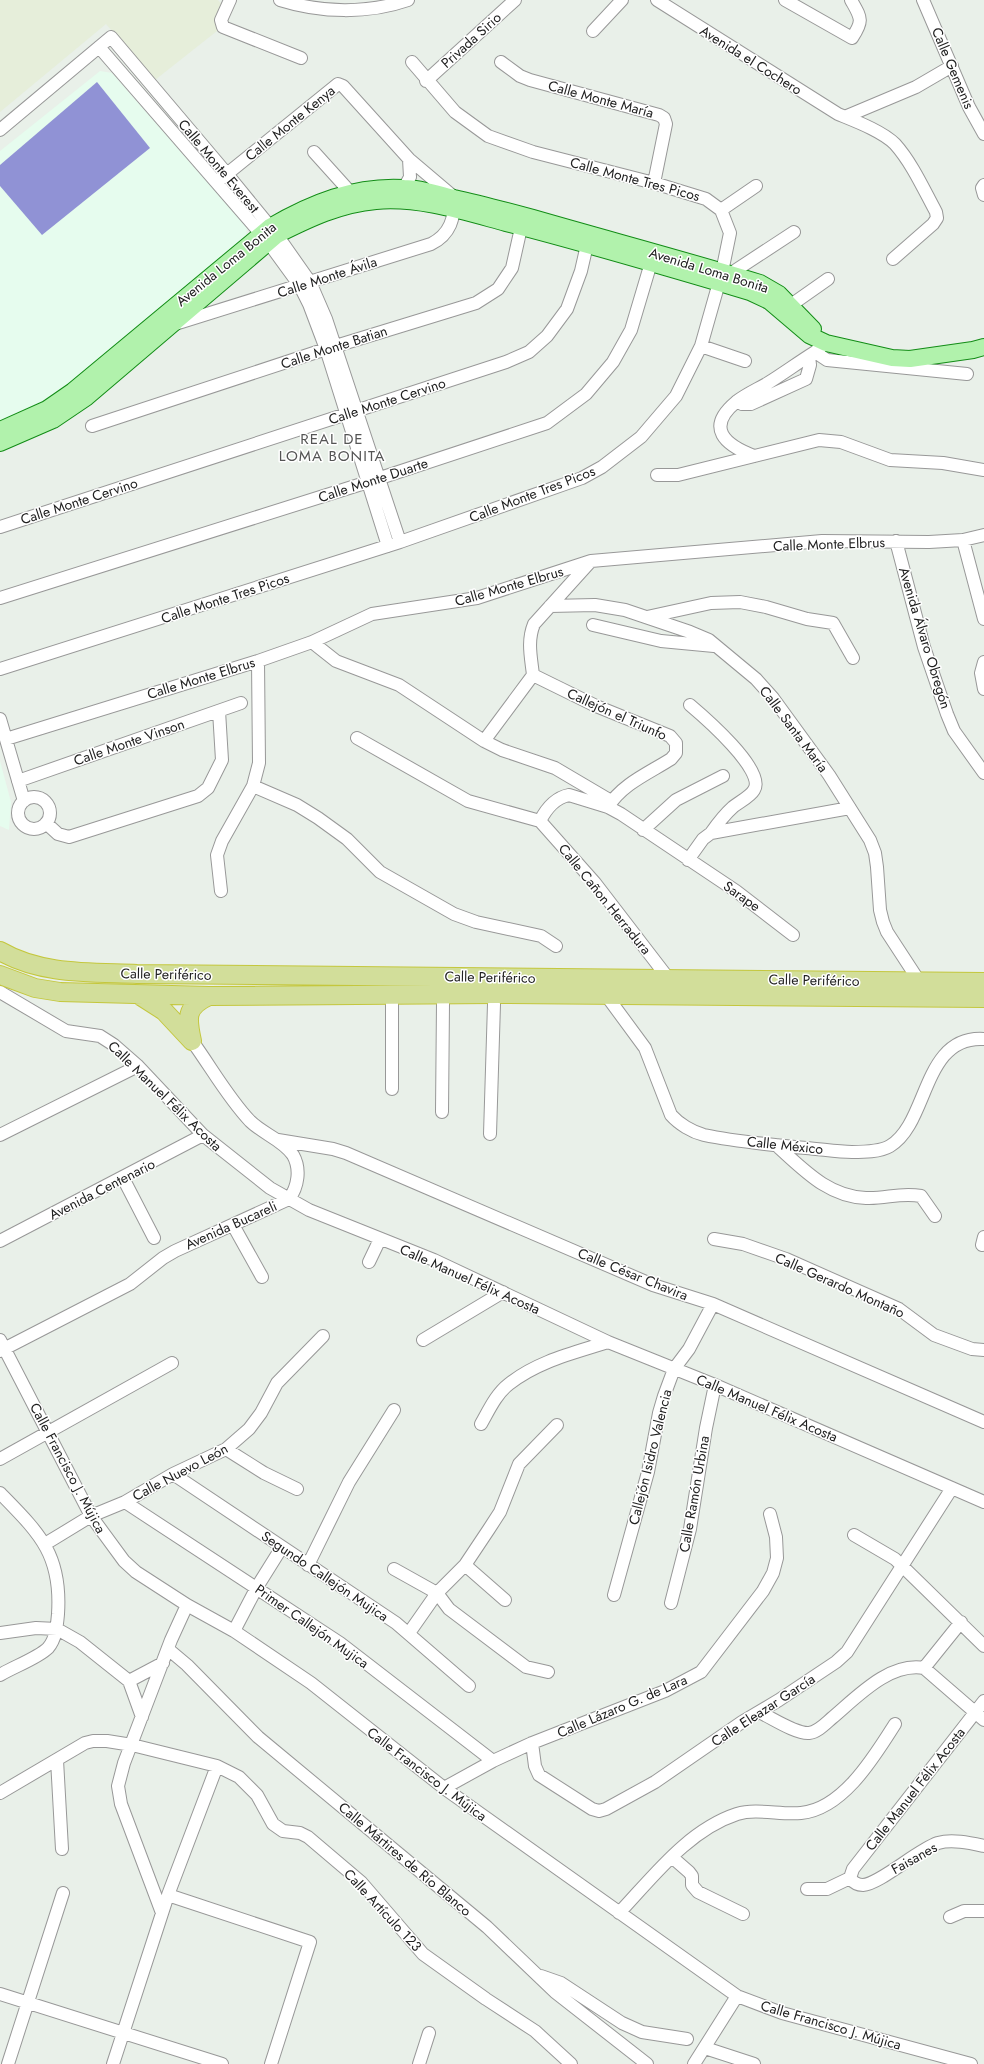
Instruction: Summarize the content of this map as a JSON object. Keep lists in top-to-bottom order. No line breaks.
{"streets":{"highway":["Calle Periférico"],"main road":["Avenida Loma Bonita"],"street":["Privada Sirio","Avenida el Cochero","Calle Gemenis","Calle Monte María","Calle Monte Kenya","Calle Monte Everest","Calle Monte Tres Picos","Calle Monte Ávila","Calle Monte Batian","Calle Monte Cervino","Calle Monte Duarte","Calle Monte Elbrus","Avenida Álvaro Obregón","Callejón el Triunfo","Calle Santa María","Calle Monte Vinson","Sarape","Calle Cañon Herradura","Calle Manuel Félix Acosta","Calle México","Avenida Centenario","Avenida Bucareli","Calle César Chavira","Calle Gerardo Montaño","Callejón Isidro Valencia","Calle Francisco J. Mújica","Calle Nuevo León","Calle Ramón Urbina","Segundo Callejón Mujica","Primer Callejón Mujica","Calle Lázaro G. de Lara","Calle Eleazar García","Faisanes","Calle Mártires de Río Blanco","Calle Artículo 123"]},"crossings":[["Privada Sirio","Calle Monte Tres Picos"],["Calle Monte María","Calle Monte Tres Picos"],["Calle Monte Kenya","Calle Monte Everest"],["Calle Monte Kenya","Avenida Loma Bonita"],["Calle Monte Kenya","Calle Monte Ávila"],["Calle Monte Everest","Calle Monte Tres Picos"],["Calle Monte Everest","Avenida Loma Bonita"],["Calle Monte Everest","Calle Monte Ávila"],["Calle Monte Everest","Calle Monte Batian"],["Calle Monte Everest","Calle Monte Cervino"],["Calle Monte Everest","Calle Monte Duarte"],["Calle Monte Tres Picos","Avenida Loma Bonita"],["Avenida Loma Bonita","Calle Monte Ávila"],["Avenida Loma Bonita","Calle Monte Batian"],["Avenida Loma Bonita","Calle Monte Cervino"],["Avenida Loma Bonita","Calle Monte Duarte"],["Calle Monte Elbrus","Avenida Álvaro Obregón"],["Callejón el Triunfo","Sarape"],["Calle Santa María","Calle Periférico"],["Calle Cañon Herradura","Calle Periférico"],["Calle Periférico","Calle México"],["Calle Manuel Félix Acosta","Avenida Centenario"],["Calle Manuel Félix Acosta","Avenida Bucareli"],["Calle Manuel Félix Acosta","Callejón Isidro Valencia"],["Calle Manuel Félix Acosta","Calle Ramón Urbina"],["Calle Manuel Félix Acosta","Calle Eleazar García"],["Calle Manuel Félix Acosta","Faisanes"],["Avenida Bucareli","Calle César Chavira"],["Avenida Bucareli","Calle Francisco J. Mújica"],["Calle César Chavira","Callejón Isidro Valencia"],["Calle Francisco J. Mújica","Calle Nuevo León"],["Calle Francisco J. Mújica","Calle Lázaro G. de Lara"],["Calle Nuevo León","Segundo Callejón Mujica"],["Calle Nuevo León","Primer Callejón Mujica"],["Primer Callejón Mujica","Calle Lázaro G. de Lara"],["Calle Lázaro G. de Lara","Calle Eleazar García"]],"districts":["REAL DE LOMA BONITA"]}
